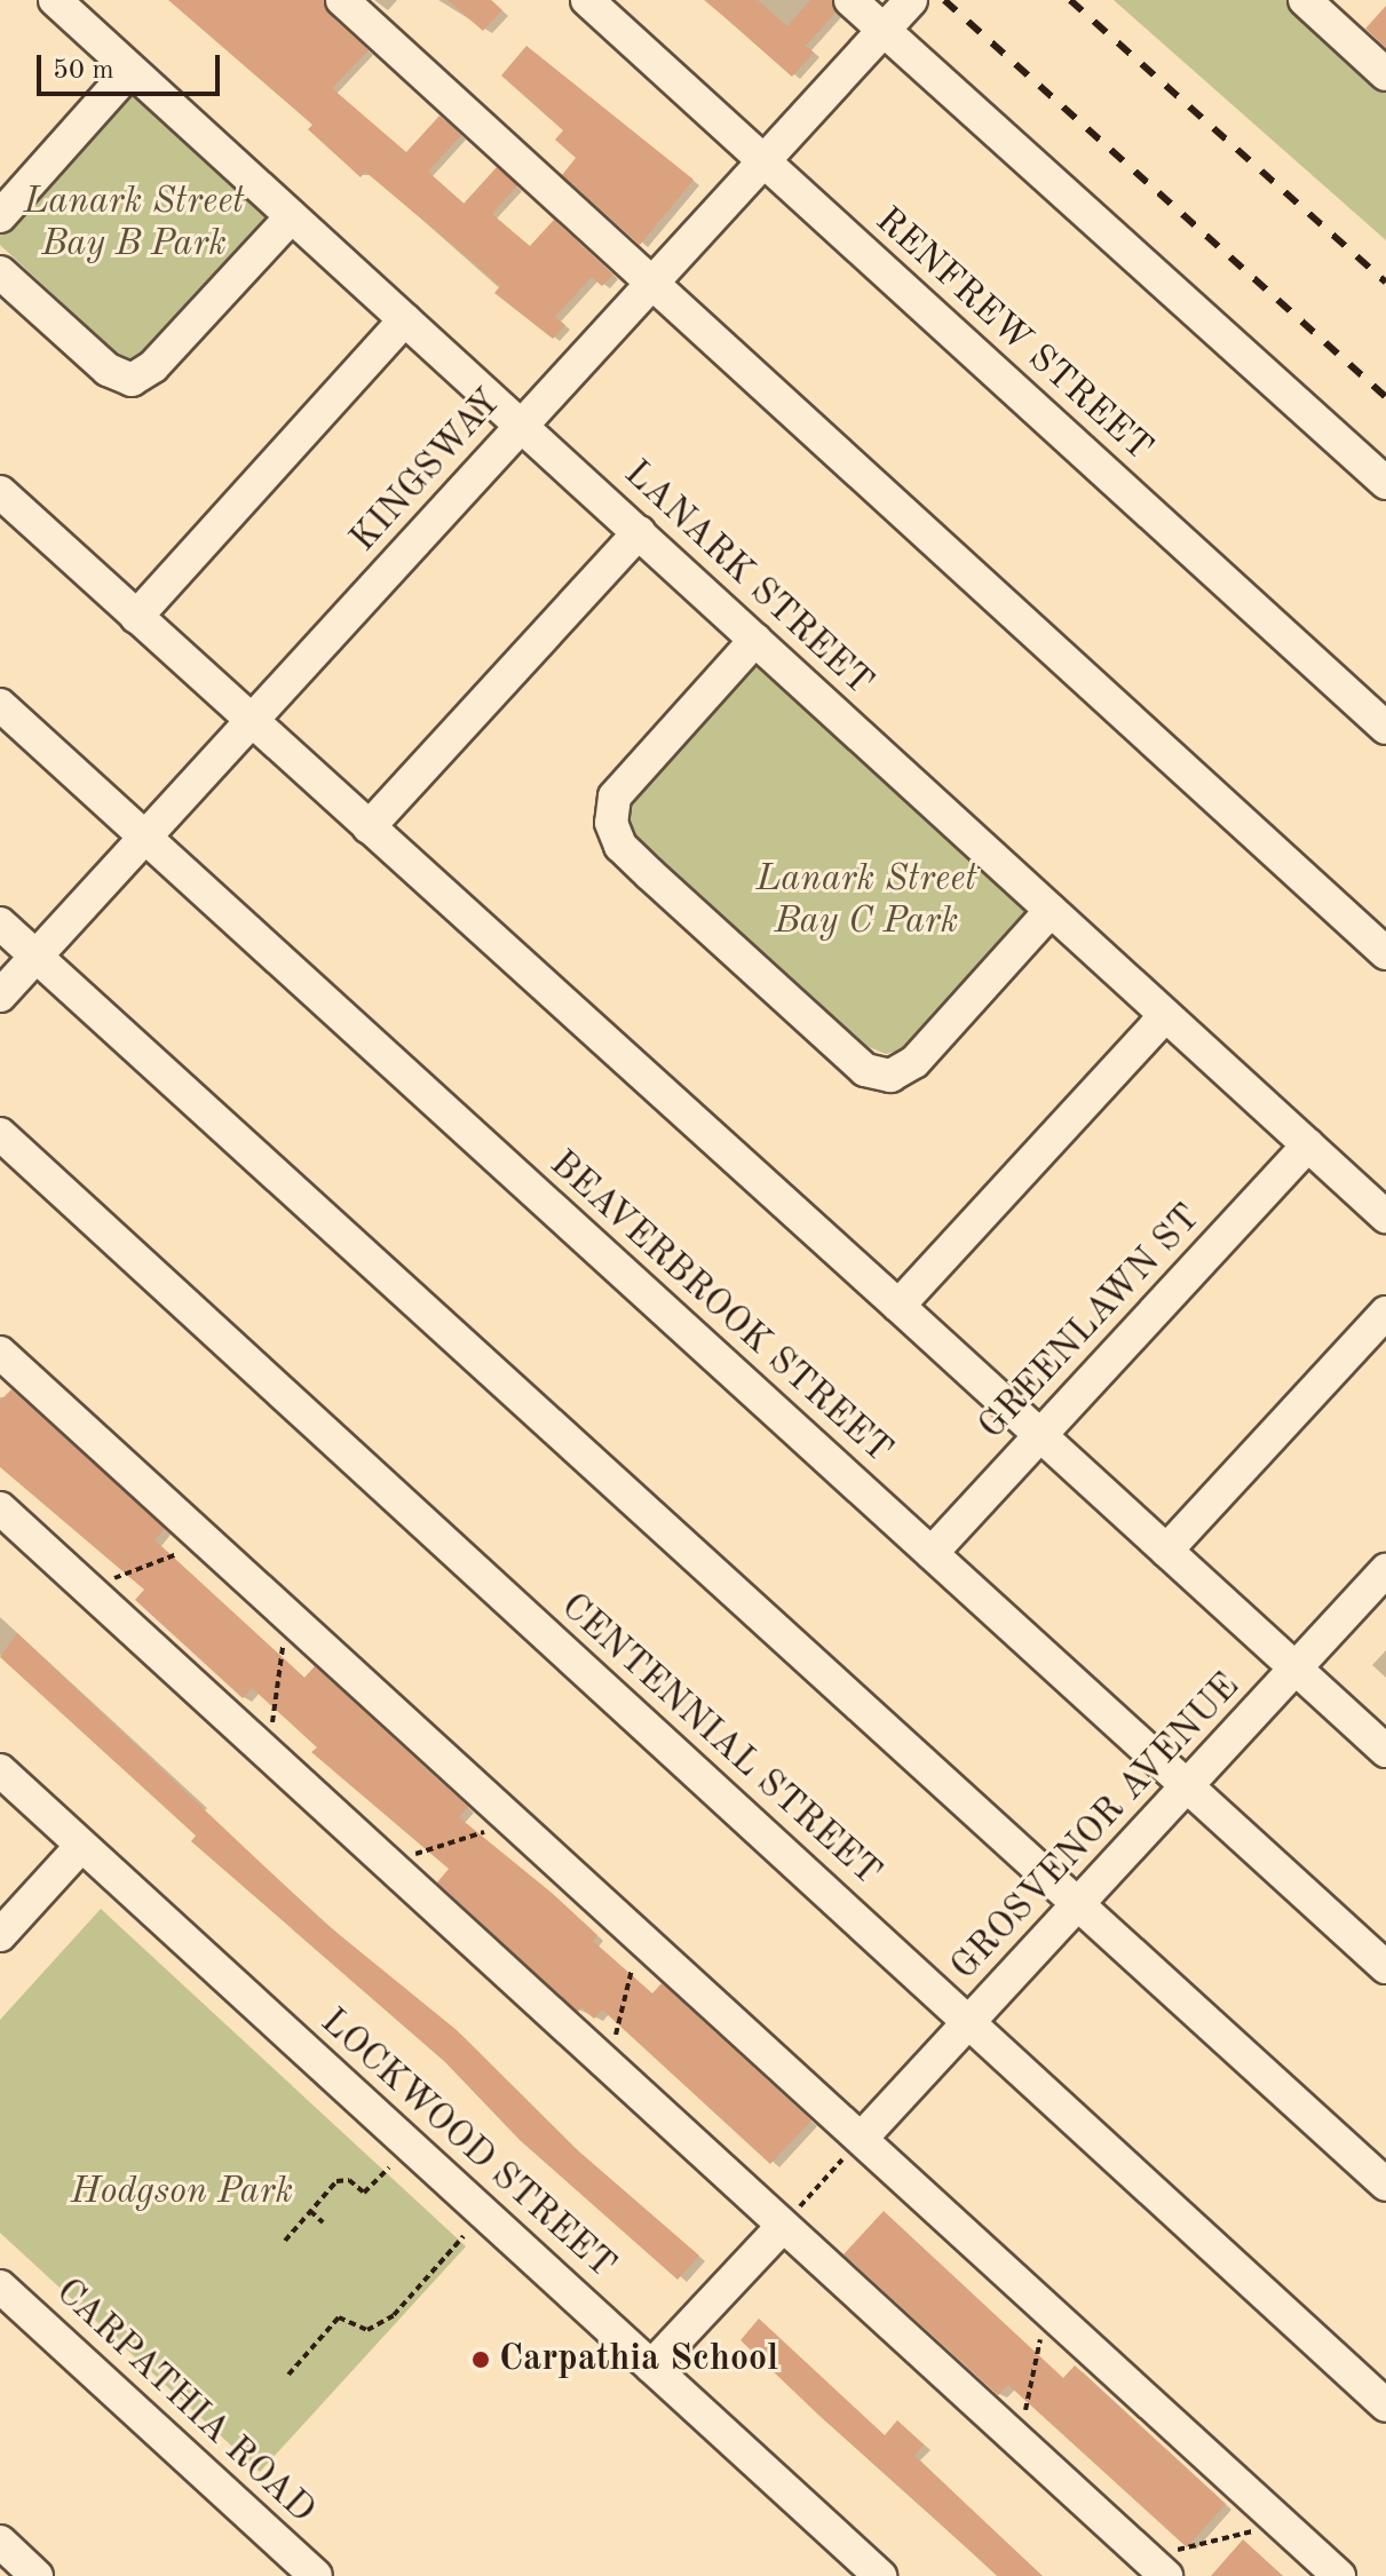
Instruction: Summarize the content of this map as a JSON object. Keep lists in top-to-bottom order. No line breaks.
{"streets":{"street":["RENFREW STREET","KINGSWAY","LANARK STREET","BEAVERBROOK STREET","GREENLAWN ST","CENTENNIAL STREET","GROSVENOR AVENUE","LOCKWOOD STREET","CARPATHIA ROAD"]},"crossings":[["RENFREW STREET","KINGSWAY"],["KINGSWAY","LANARK STREET"],["KINGSWAY","BEAVERBROOK STREET"],["LANARK STREET","GREENLAWN ST"],["BEAVERBROOK STREET","GREENLAWN ST"],["BEAVERBROOK STREET","GROSVENOR AVENUE"],["CENTENNIAL STREET","GROSVENOR AVENUE"]],"parks":["Lanark Street Bay B Park","Lanark Street Bay C Park","Hodgson Park"],"places":["Carpathia School"],"scale_bar":"50 m"}
